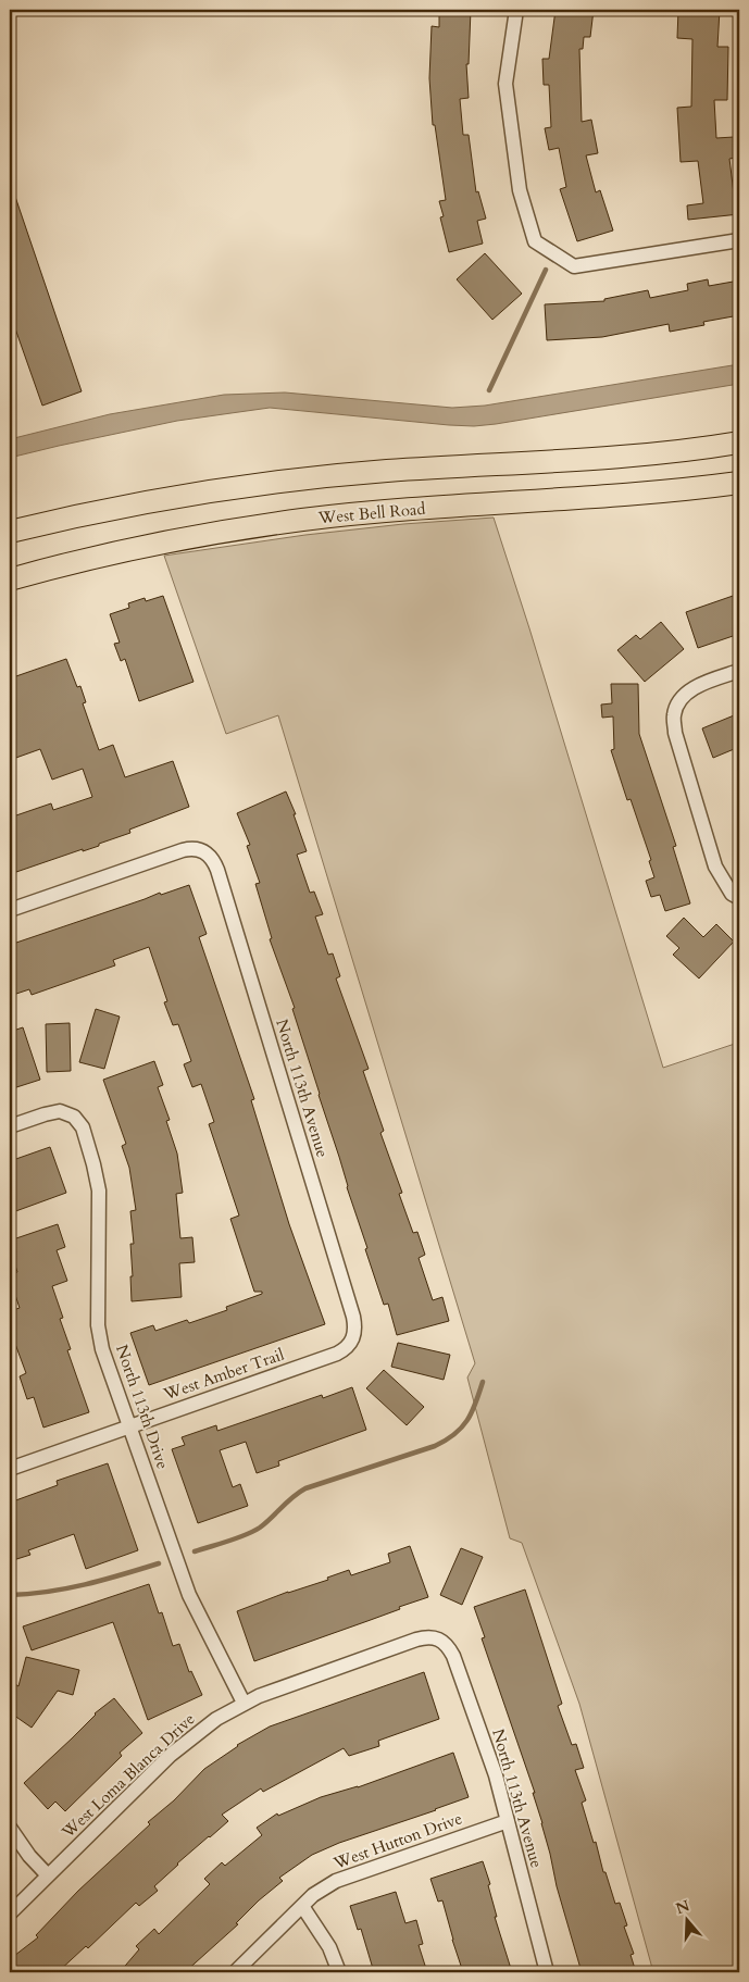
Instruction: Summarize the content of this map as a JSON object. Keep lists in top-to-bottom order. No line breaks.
{"streets":{"main road":["West Bell Road"],"street":["North 113th Avenue","West Amber Trail","North 113th Drive","West Loma Blanca Drive","West Hutton Drive"]},"crossings":[["North 113th Avenue","West Amber Trail"],["North 113th Avenue","West Loma Blanca Drive"],["North 113th Avenue","West Hutton Drive"],["West Amber Trail","North 113th Drive"],["North 113th Drive","West Loma Blanca Drive"]],"north":"top"}
